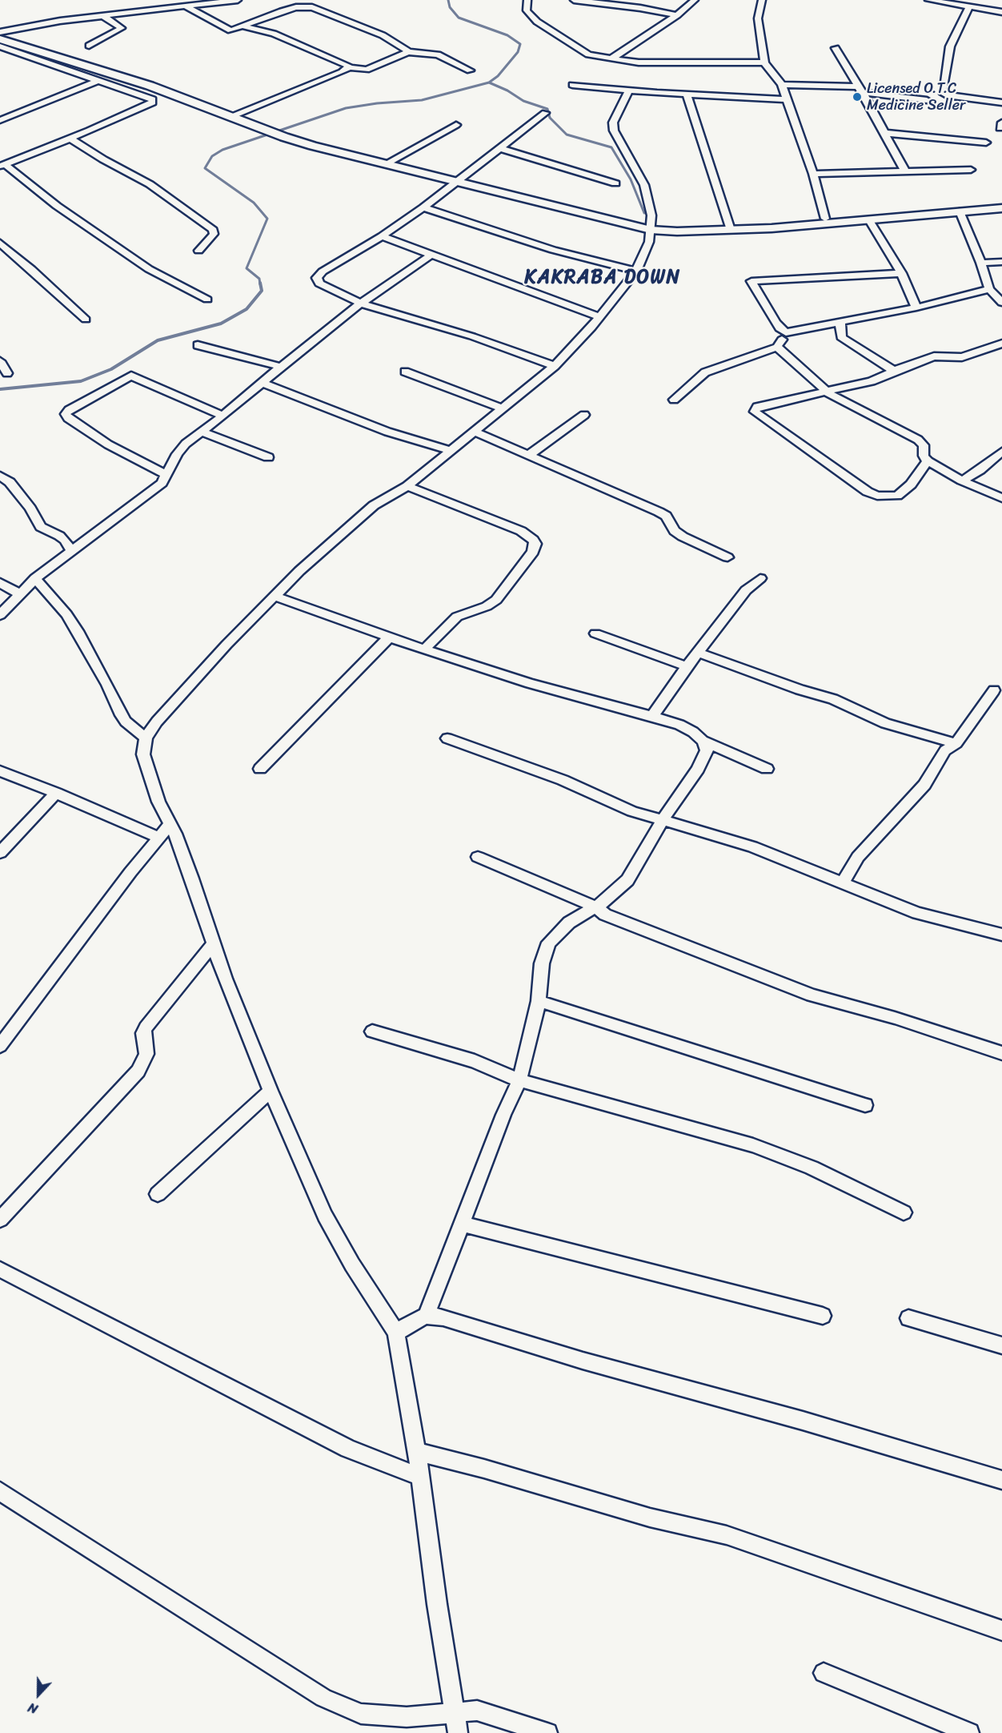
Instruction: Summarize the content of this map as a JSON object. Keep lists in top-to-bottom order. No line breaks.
{"districts":["KAKRABA DOWN"],"places":["Licensed O.T.C Medicine Seller"],"north":"bottom"}
